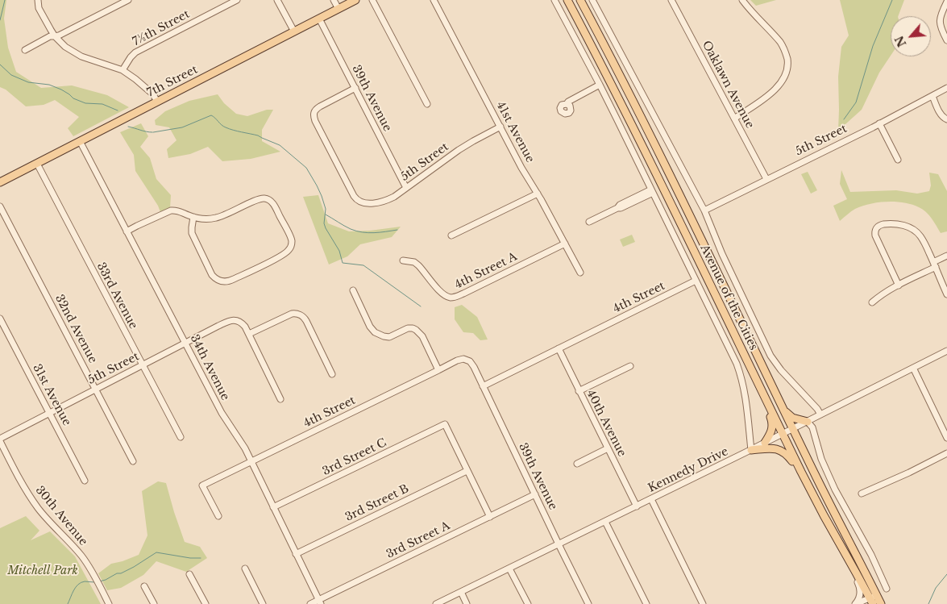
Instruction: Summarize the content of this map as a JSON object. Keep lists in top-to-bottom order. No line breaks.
{"streets":{"main road":["7th Street","Avenue of the Cities"],"street":["7½th Street","Oaklawn Avenue","39th Avenue","41st Avenue","5th Street","4th Street A","33rd Avenue","4th Street","32nd Avenue","34th Avenue","31st Avenue","40th Avenue","3rd Street C","Kennedy Drive","3rd Street B","30th Avenue","3rd Street A"]},"crossings":[["7th Street","39th Avenue"],["7th Street","33rd Avenue"],["7th Street","34th Avenue"],["Oaklawn Avenue","5th Street"],["39th Avenue","5th Street"],["39th Avenue","4th Street"],["39th Avenue","Kennedy Drive"],["39th Avenue","3rd Street A"],["41st Avenue","5th Street"],["41st Avenue","4th Street A"],["5th Street","33rd Avenue"],["5th Street","Avenue of the Cities"],["5th Street","32nd Avenue"],["5th Street","34th Avenue"],["5th Street","31st Avenue"],["5th Street","30th Avenue"],["4th Street","Avenue of the Cities"],["4th Street","34th Avenue"],["4th Street","40th Avenue"],["Avenue of the Cities","Kennedy Drive"],["34th Avenue","3rd Street C"],["34th Avenue","3rd Street B"],["34th Avenue","3rd Street A"],["40th Avenue","Kennedy Drive"],["3rd Street C","3rd Street B"]],"parks":["Mitchell Park"],"north":"bottom left"}
